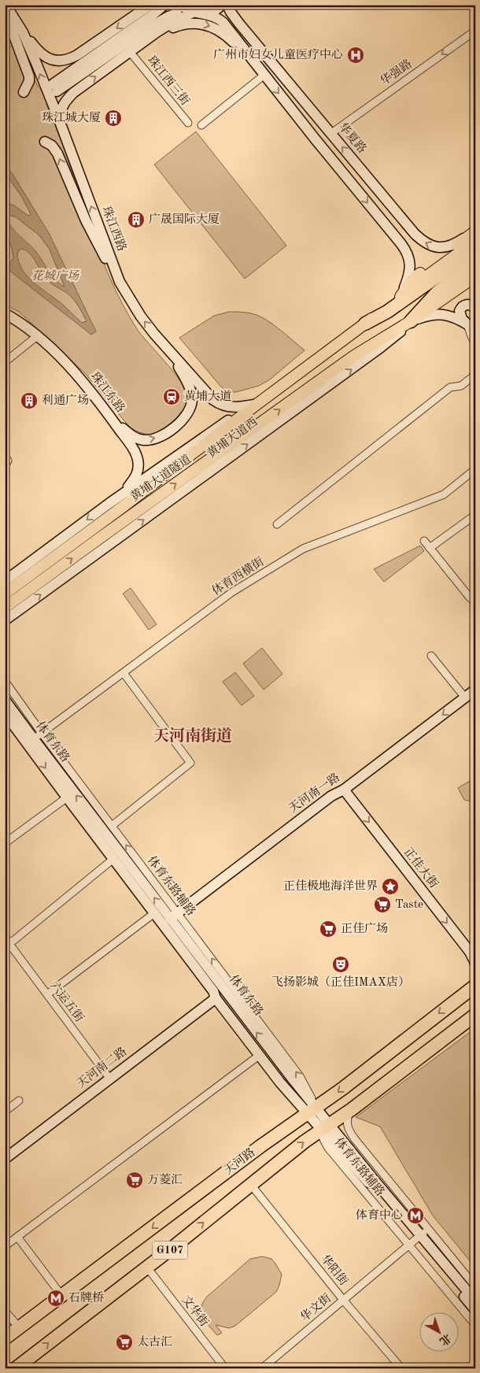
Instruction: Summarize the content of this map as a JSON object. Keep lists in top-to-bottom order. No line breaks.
{"streets":{"highway":["天河路","G107"],"main road":["华夏路","珠江西路","珠江东路","黄埔大道西","黄埔大道隧道","体育东路","天河南一路","正佳大街","天河南二路"],"street":["华强路","珠江西三街","体育西横街","体育东路辅路","六运五街","华阳街","华文街","文华街"]},"crossings":[["华强路","华夏路"],["珠江西路","黄埔大道西"],["珠江西路","黄埔大道隧道"],["珠江东路","黄埔大道西"],["黄埔大道西","黄埔大道隧道"],["体育西横街","体育东路"],["体育西横街","体育东路辅路"],["体育东路","天河南一路"],["体育东路","体育东路辅路"],["体育东路","天河南二路"],["体育东路","天河路"],["体育东路","华文街"],["天河南一路","正佳大街"],["天河南一路","体育东路辅路"],["体育东路辅路","天河路"],["体育东路辅路","华文街"],["六运五街","天河南二路"],["天河路","华阳街"],["天河路","文华街"],["华阳街","华文街"]],"one_way":["华强路","天河南一路","正佳大街"],"districts":["天河南街道"],"parks":["花城广场"],"places":{"hospital":["广州市妇女儿童医疗中心"],"building":["珠江城大厦","广晟国际大厦","利通广场"],"station":["黄埔大道"],"place":["正佳极地海洋世界"],"supermarket":["Taste","正佳广场","万菱汇","太古汇"],"theatre":["飞扬影城（正佳IMAX店）"],"metro station":["体育中心","石牌桥"]},"north":"bottom right"}
